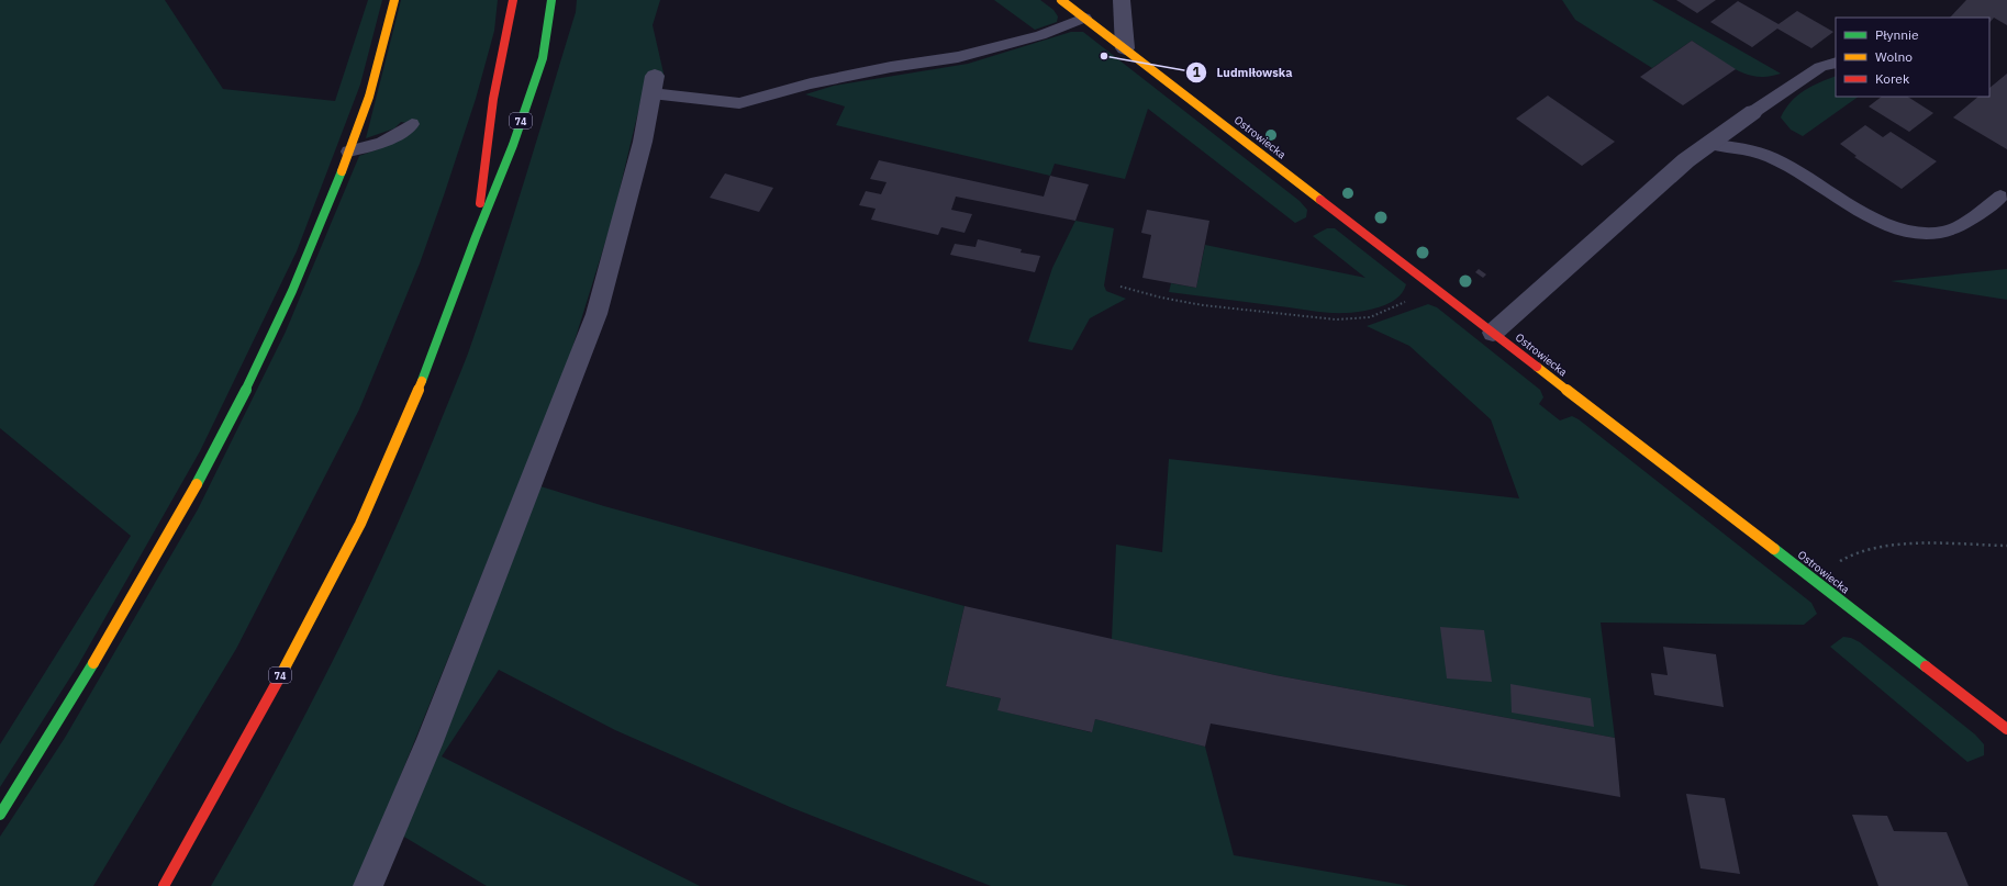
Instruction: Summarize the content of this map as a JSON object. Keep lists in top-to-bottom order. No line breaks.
{"streets":{"street":["74","Ostrowiecka"]},"places":["Ludmiłowska"],"legend":["Płynnie","Wolno","Korek"]}
